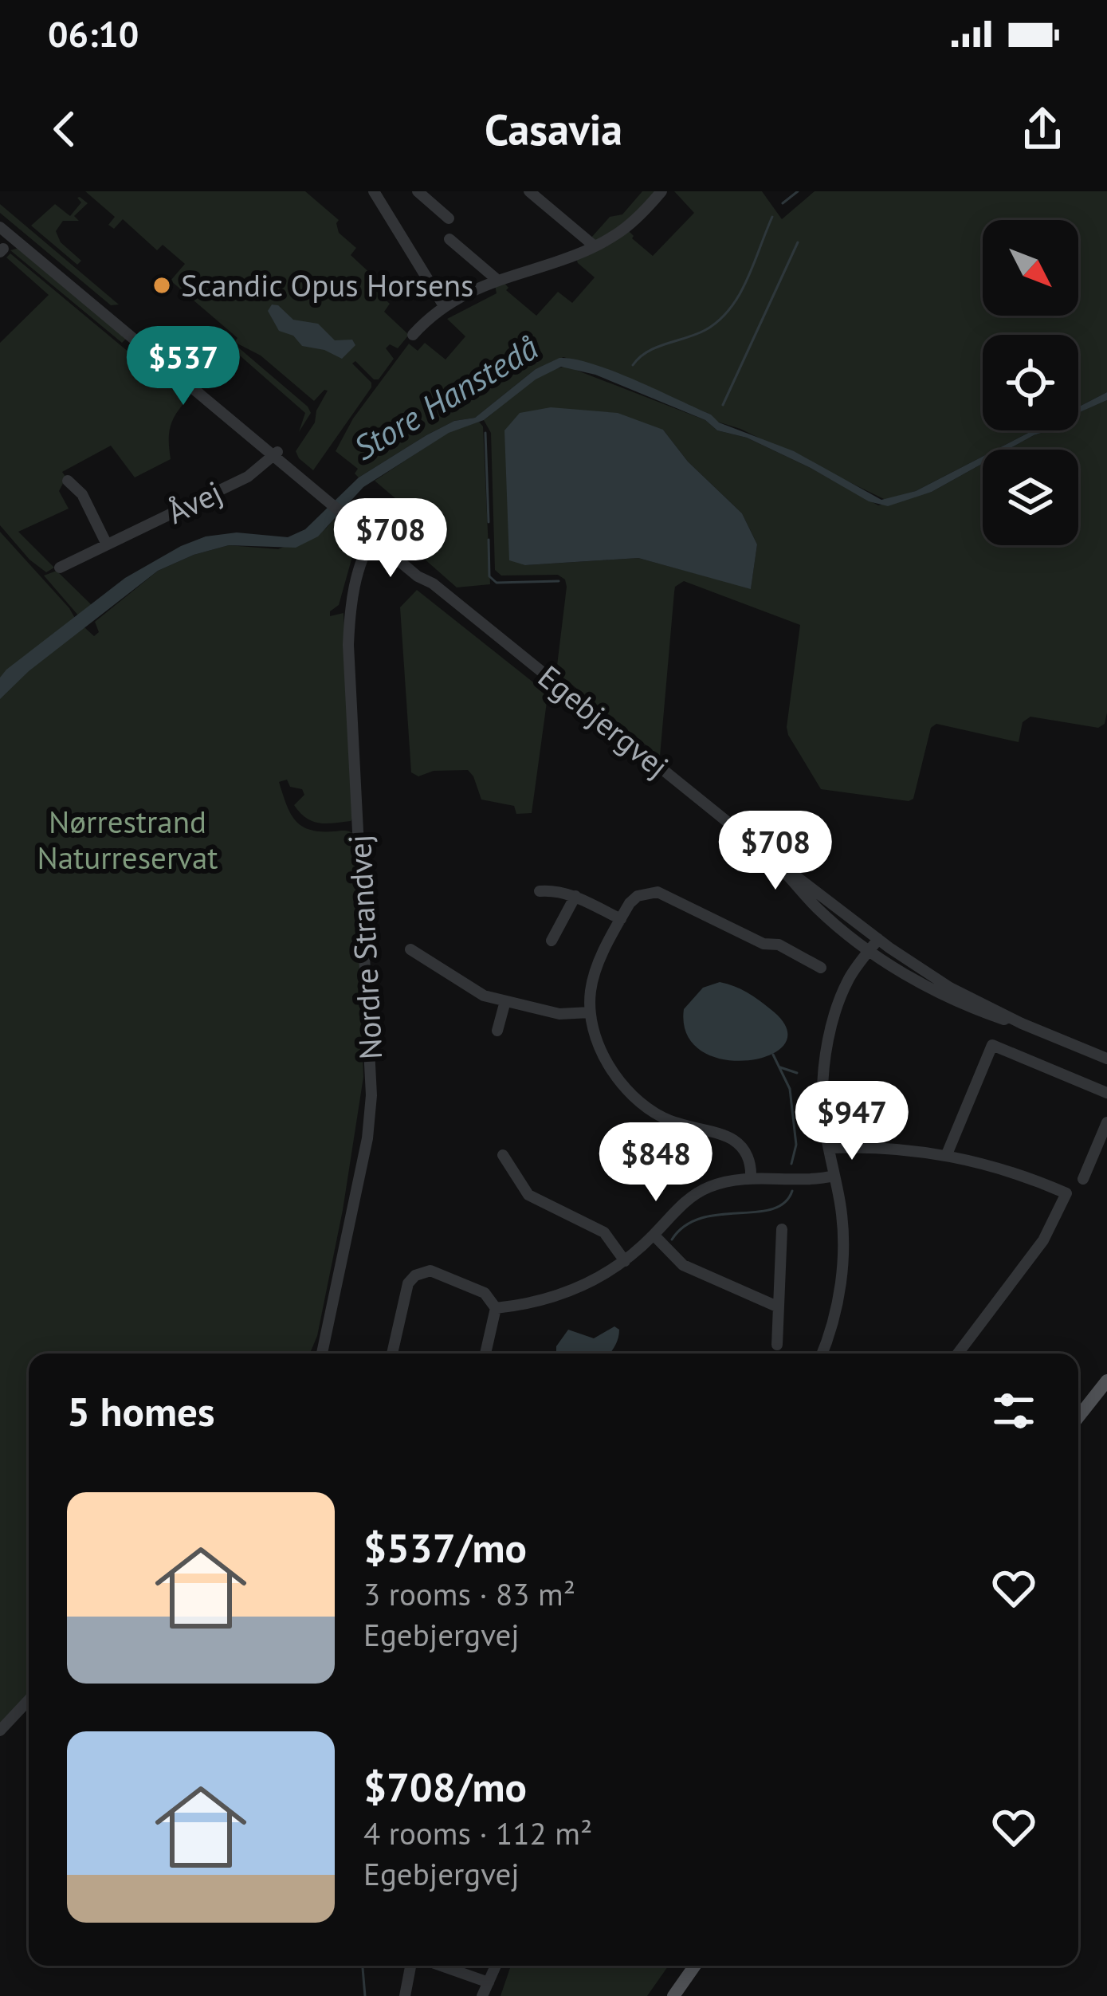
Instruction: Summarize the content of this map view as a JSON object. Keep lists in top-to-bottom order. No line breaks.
{"streets":{"street":["Åvej","Egebjergvej","Nordre Strandvej"]},"crossings":[["Åvej","Egebjergvej"],["Egebjergvej","Nordre Strandvej"]],"water":["Store Hanstedå"],"parks":["Nørrestrand Naturreservat"],"places":["Scandic Opus Horsens"],"north":"bottom right","page":{"status":"06:10","header":"Casavia","price":["$537","$708","$708","$947","$848"],"heading":"5 homes","list":[{"name":"$537/mo","note":"3 rooms · 83 m² · Egebjergvej"},{"name":"$708/mo","note":"4 rooms · 112 m² · Egebjergvej"}]}}
